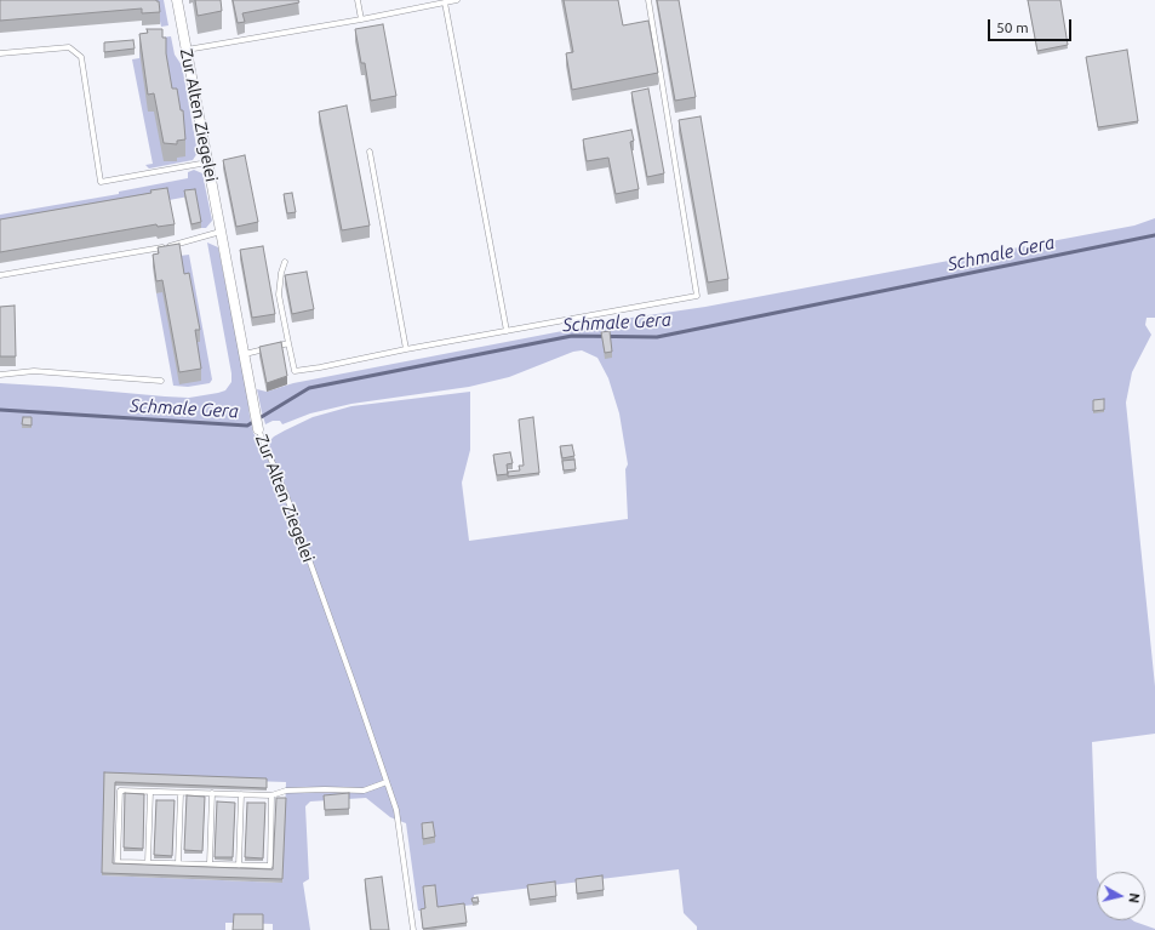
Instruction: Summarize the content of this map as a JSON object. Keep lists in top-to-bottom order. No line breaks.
{"streets":{"street":["Zur Alten Ziegelei"]},"water":["Schmale Gera"],"scale_bar":"50 m","north":"right"}
